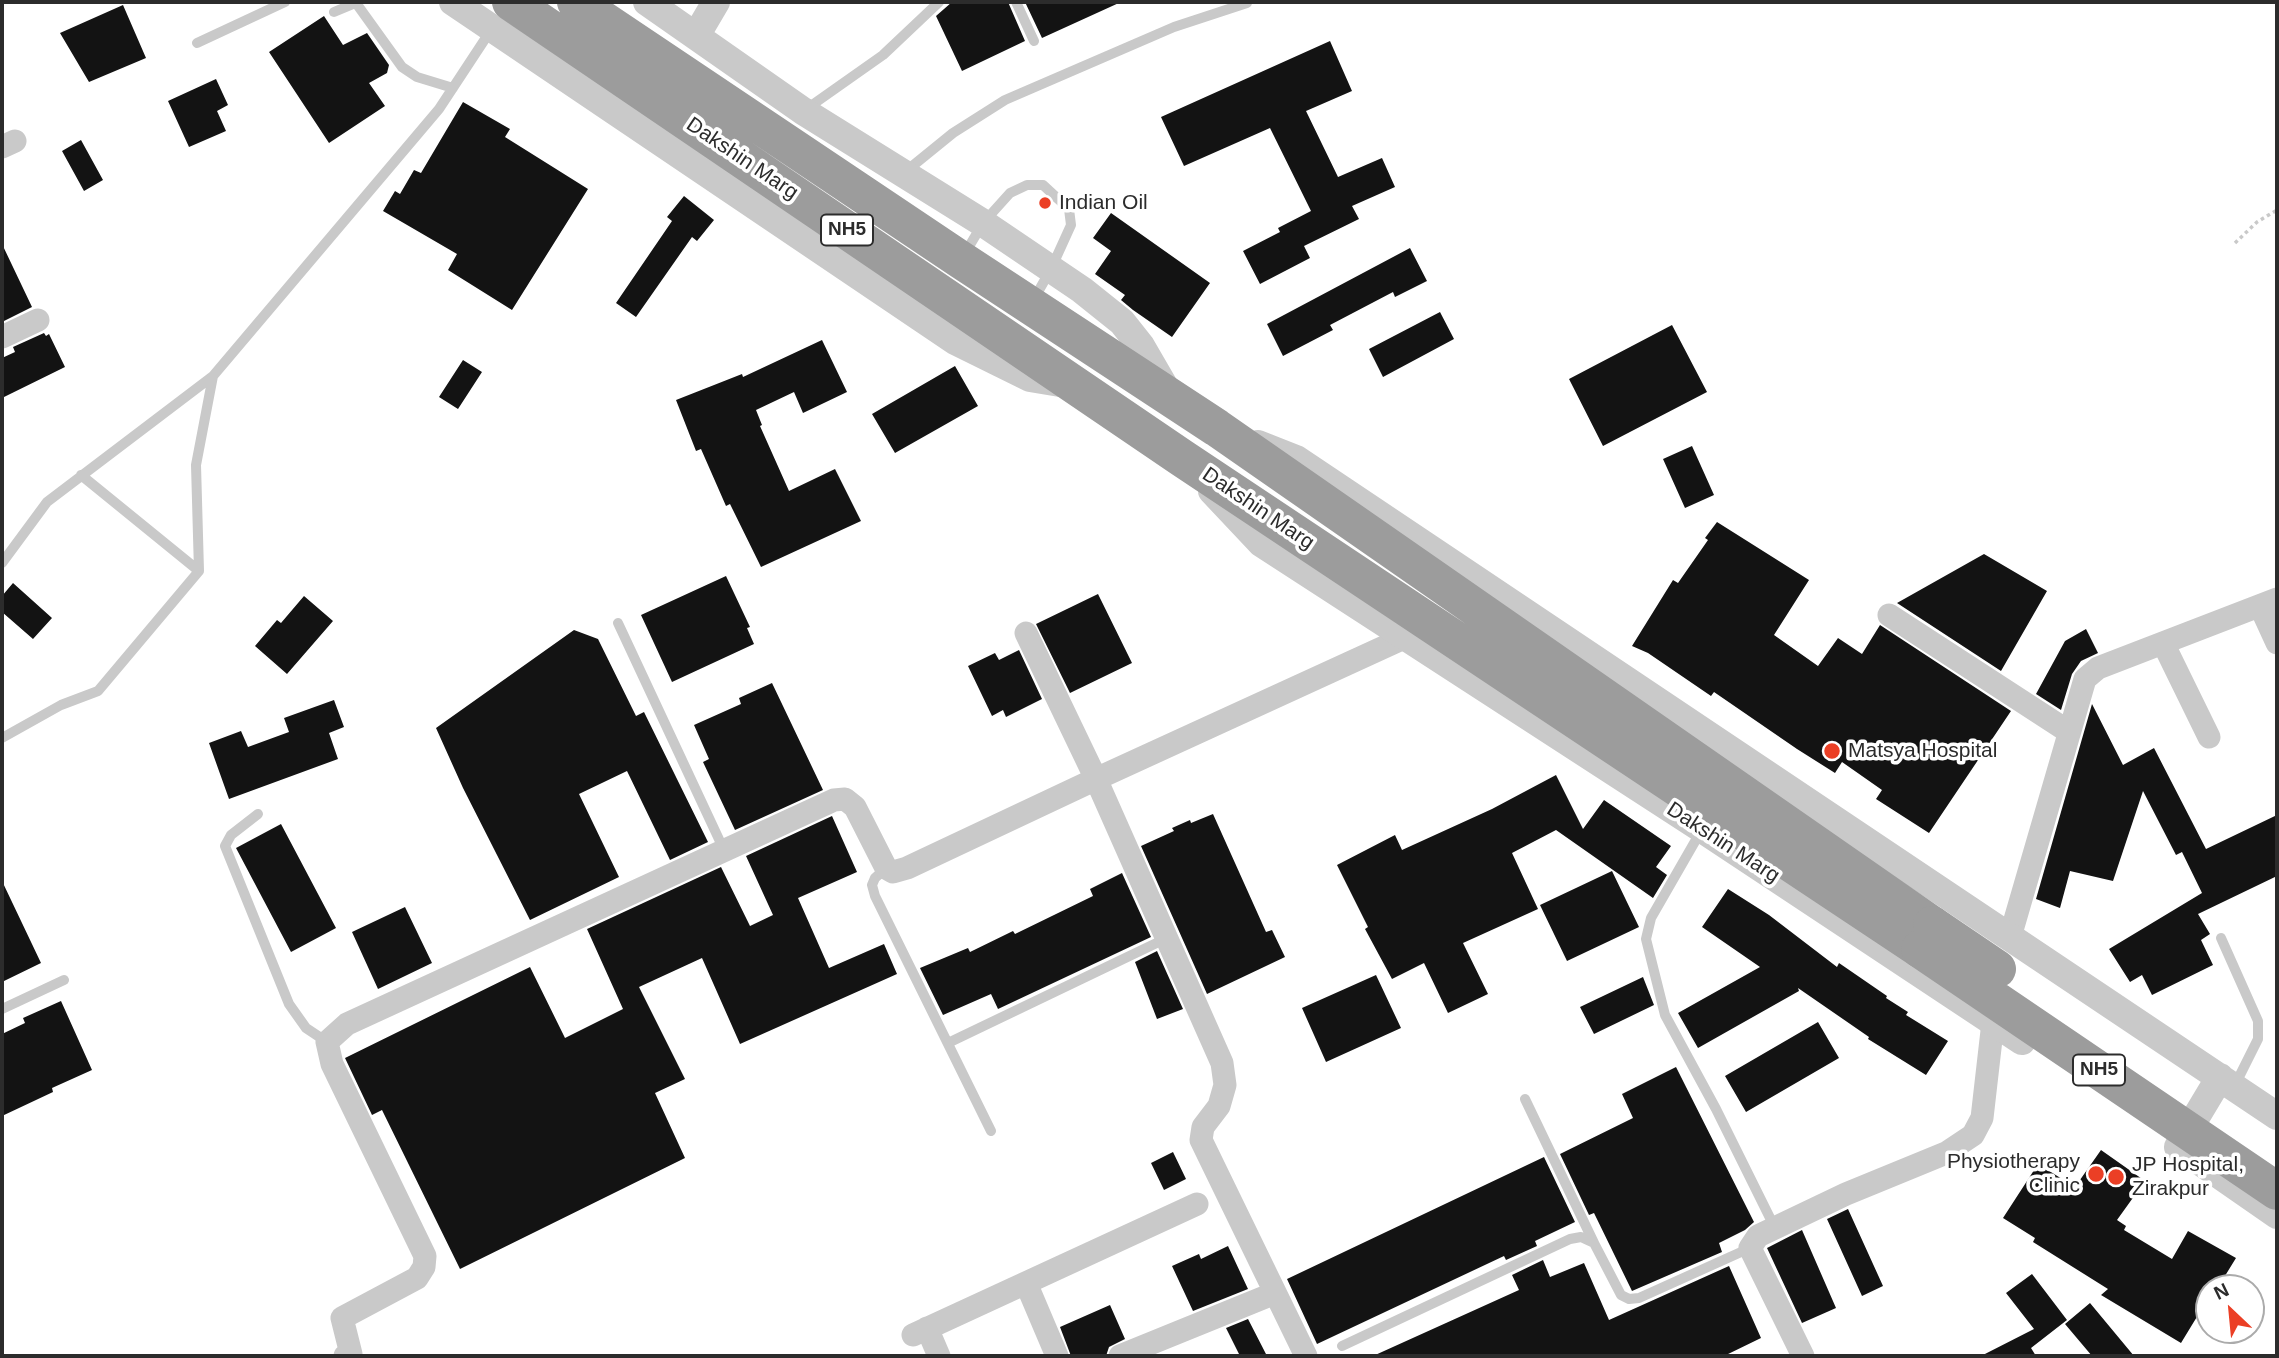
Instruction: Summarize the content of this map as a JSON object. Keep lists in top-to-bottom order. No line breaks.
{"streets":{"highway":["Dakshin Marg","NH5"]},"places":["Indian Oil","Matsya Hospital","Physiotherapy Clinic","JP Hospital, Zirakpur"],"north":"top left"}
